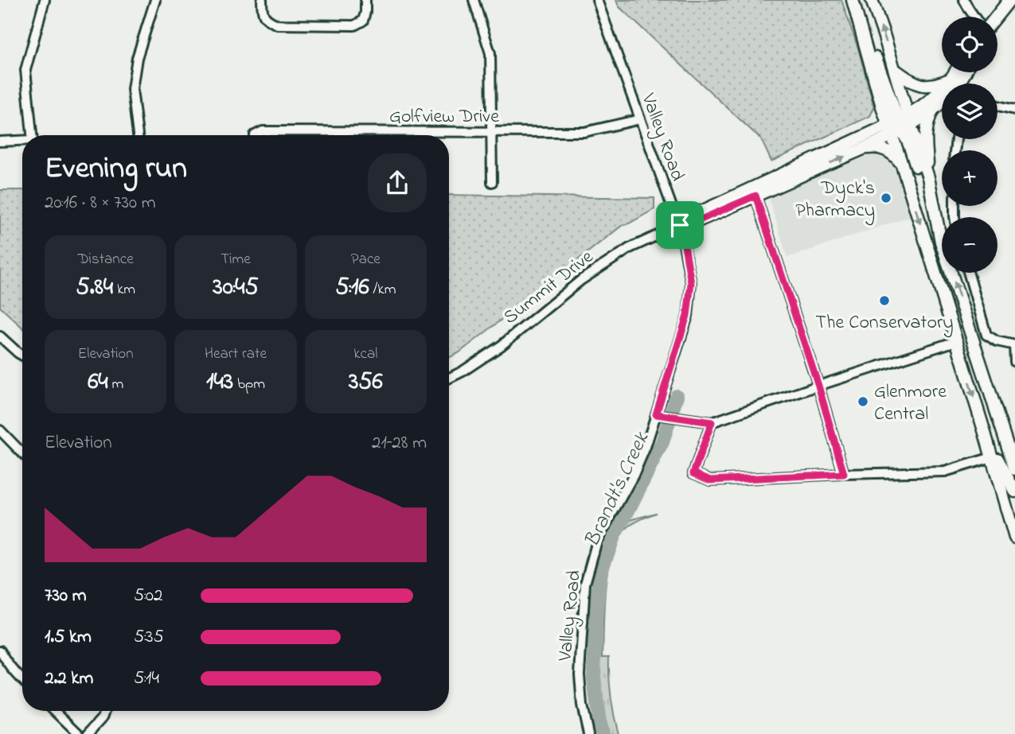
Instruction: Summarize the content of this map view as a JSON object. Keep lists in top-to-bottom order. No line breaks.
{"streets":{"main road":["Summit Drive"],"street":["Golfview Drive","Valley Road"]},"crossings":[["Golfview Drive","Valley Road"],["Valley Road","Summit Drive"]],"water":["Brandt's Creek"],"places":["Dyck's Pharmacy","The Conservatory","Glenmore Central"],"page":{"map_buttons":["+","−"],"heading":["Evening run","20:16 · 8 × 730 m"],"stats":[["Distance","5.84 km"],["Time","30:45"],["Pace","5:16 /km"],["Elevation","64 m"],["Heart rate","143 bpm"],["kcal","356"]],"chart":["Elevation","21–28 m"],"list":[{"name":"730 m","note":"5:02"},{"name":"1.5 km","note":"5:35"},{"name":"2.2 km","note":"5:14"}]}}
